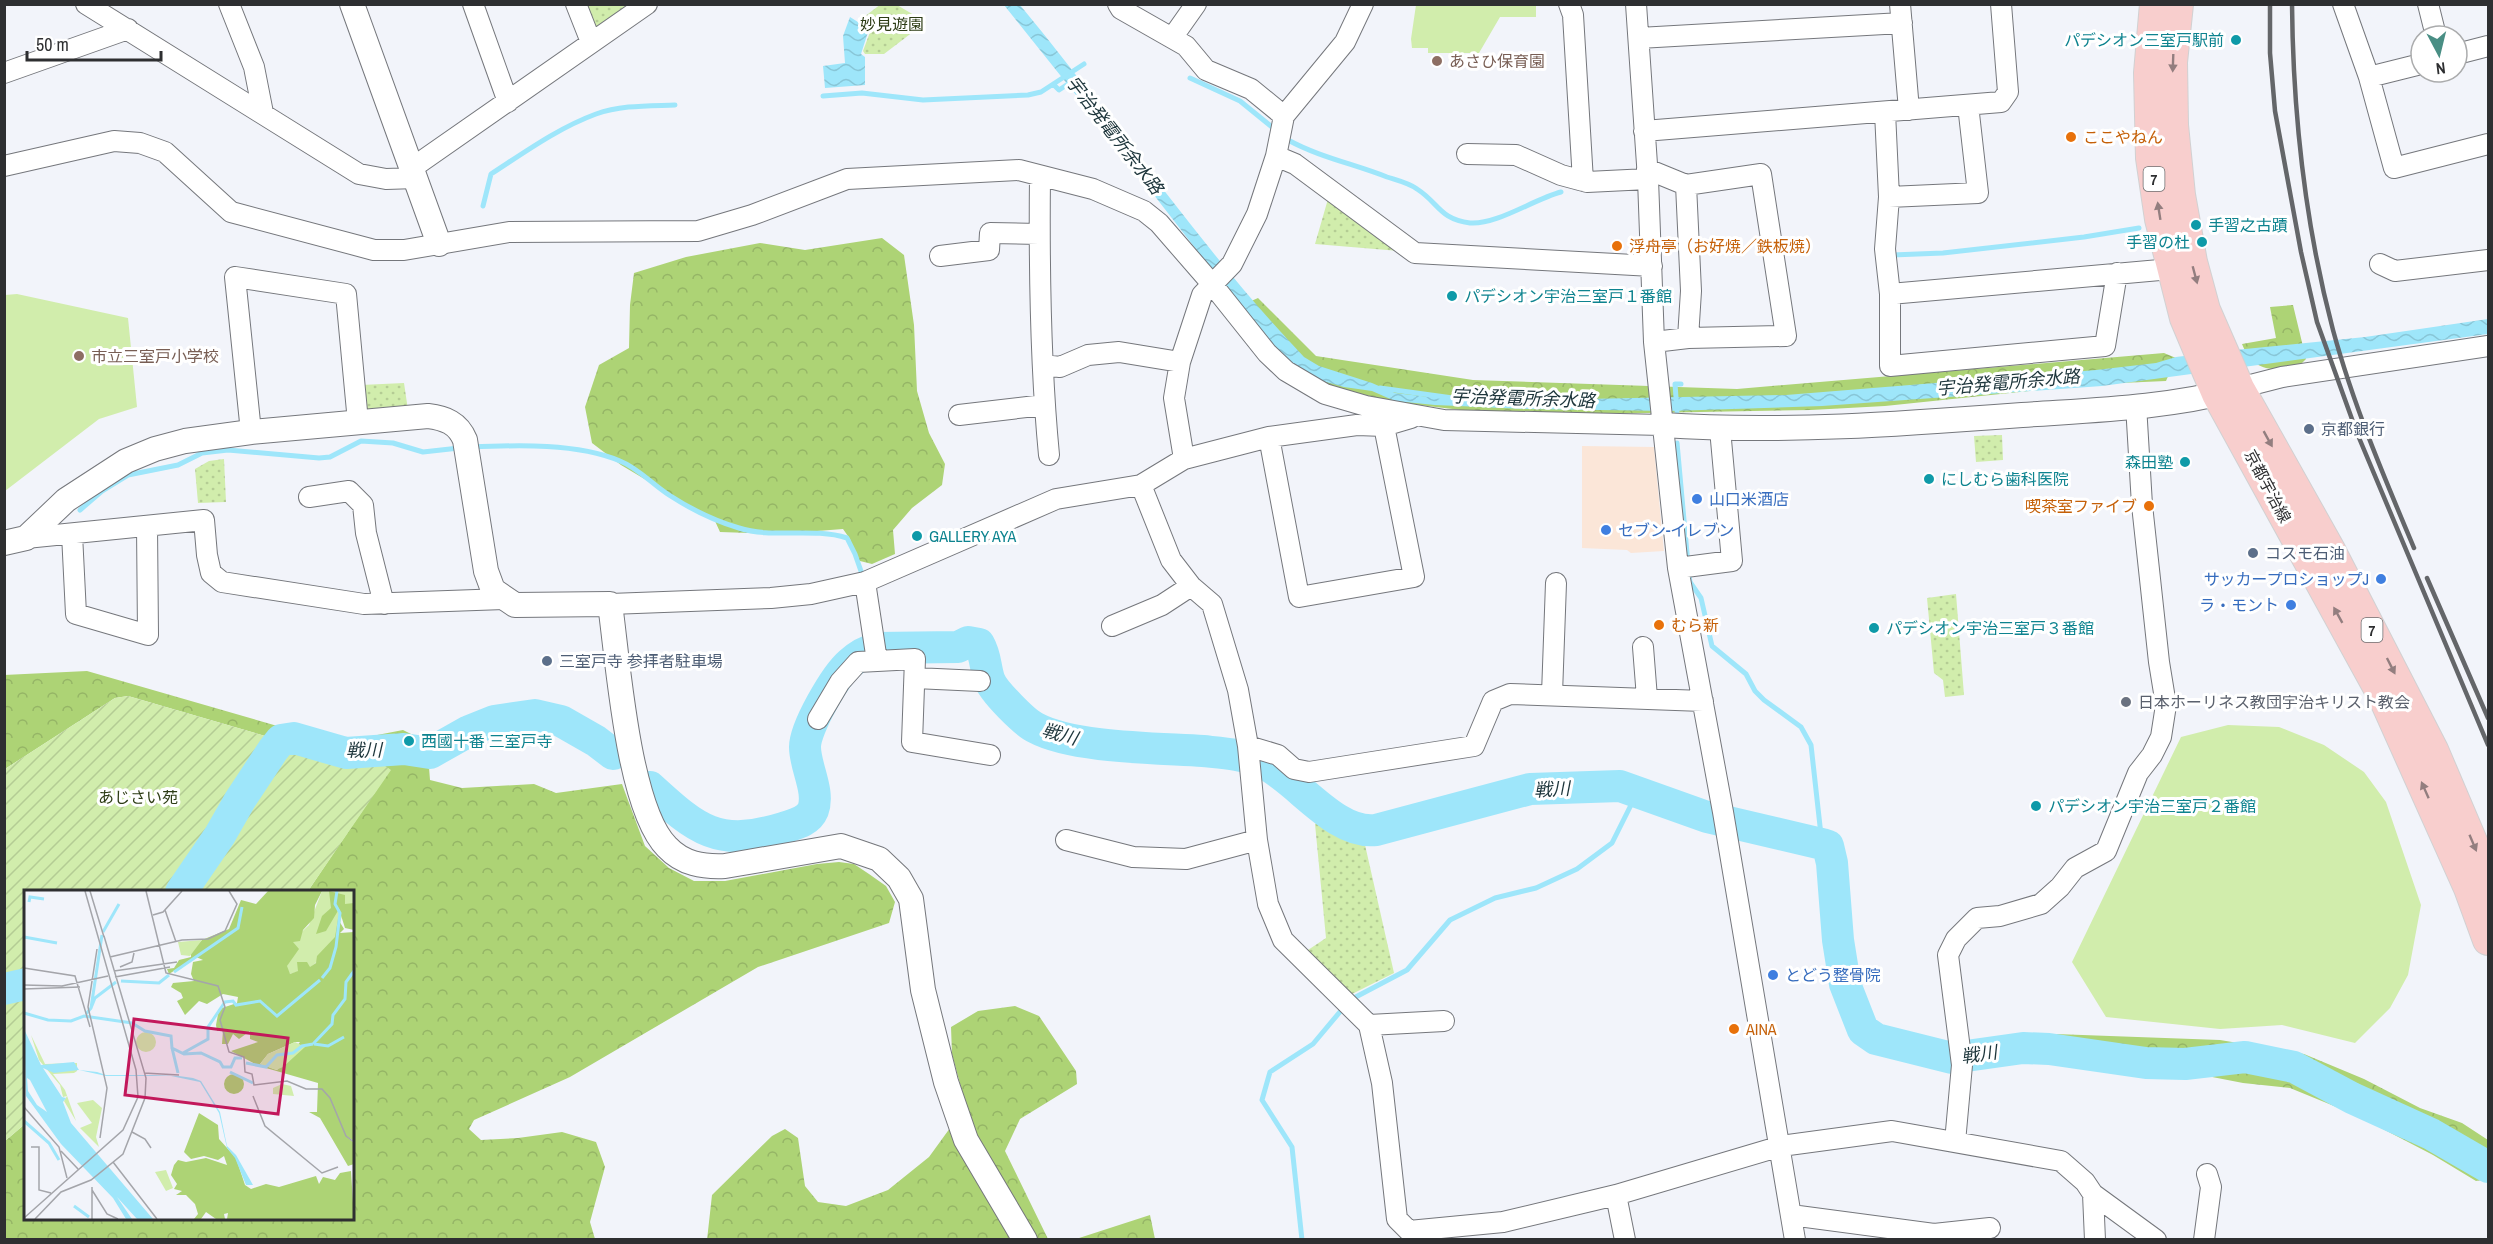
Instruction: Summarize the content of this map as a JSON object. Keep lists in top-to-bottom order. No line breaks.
{"streets":{"main road":["7","京都宇治線"]},"water":["宇治発電所余水路","戦川"],"parks":["妙見遊園","あじさい苑"],"places":["パデシオン三室戸駅前","あさひ保育園","ここやねん","手習之古蹟","手習の杜","浮舟亭（お好焼／鉄板焼）","パデシオン宇治三室戸１番館","市立三室戸小学校","京都銀行","森田塾","にしむら歯科医院","山口米酒店","喫茶室ファイブ","セブン-イレブン","GALLERY AYA","コスモ石油","サッカープロショップJ","ラ・モント","むら新","パデシオン宇治三室戸３番館","三室戸寺 参拝者駐車場","日本ホーリネス教団宇治キリスト教会","西國十番 三室戸寺","パデシオン宇治三室戸２番館","とどう整骨院","AINA"],"scale_bar":"50 m","north":"bottom"}
